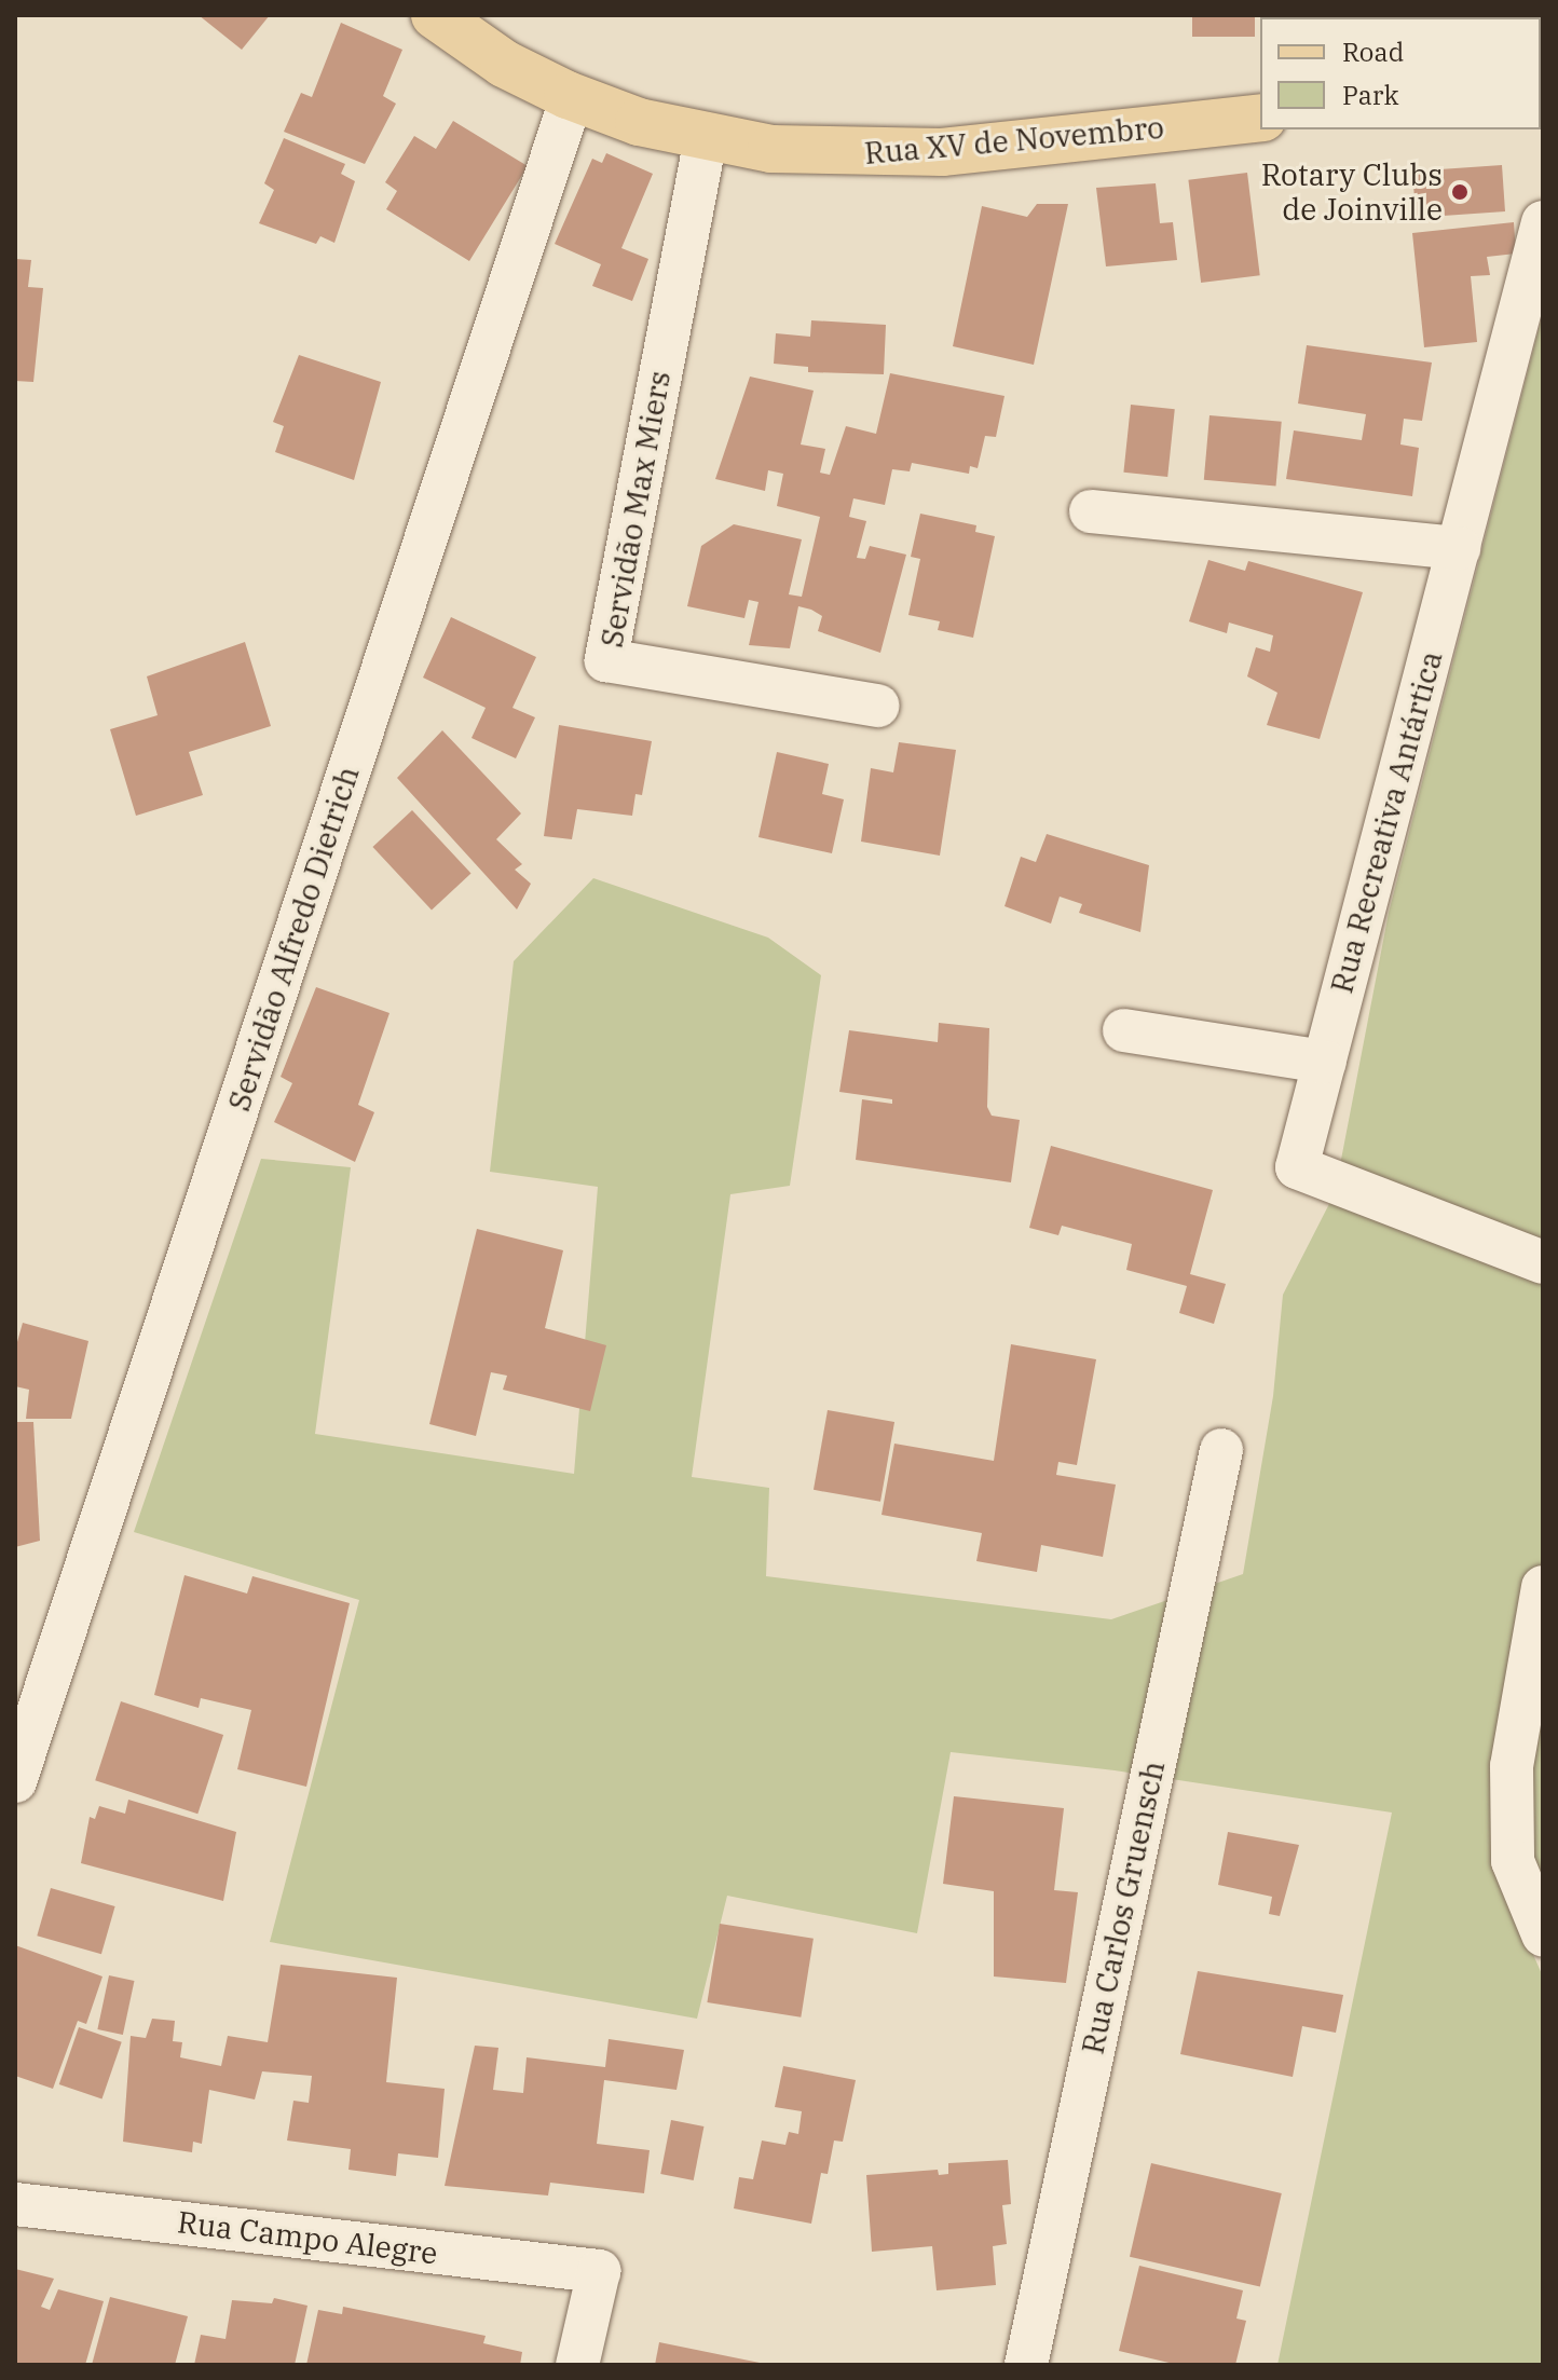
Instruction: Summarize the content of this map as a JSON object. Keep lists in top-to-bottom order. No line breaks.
{"streets":{"main road":["Rua XV de Novembro"],"street":["Servidão Max Miers","Rua Recreativa Antártica","Servidão Alfredo Dietrich","Rua Carlos Gruensch","Rua Campo Alegre"]},"crossings":[["Rua XV de Novembro","Servidão Max Miers"],["Rua XV de Novembro","Servidão Alfredo Dietrich"]],"places":["Rotary Clubs de Joinville"],"legend":["Road","Park"]}
